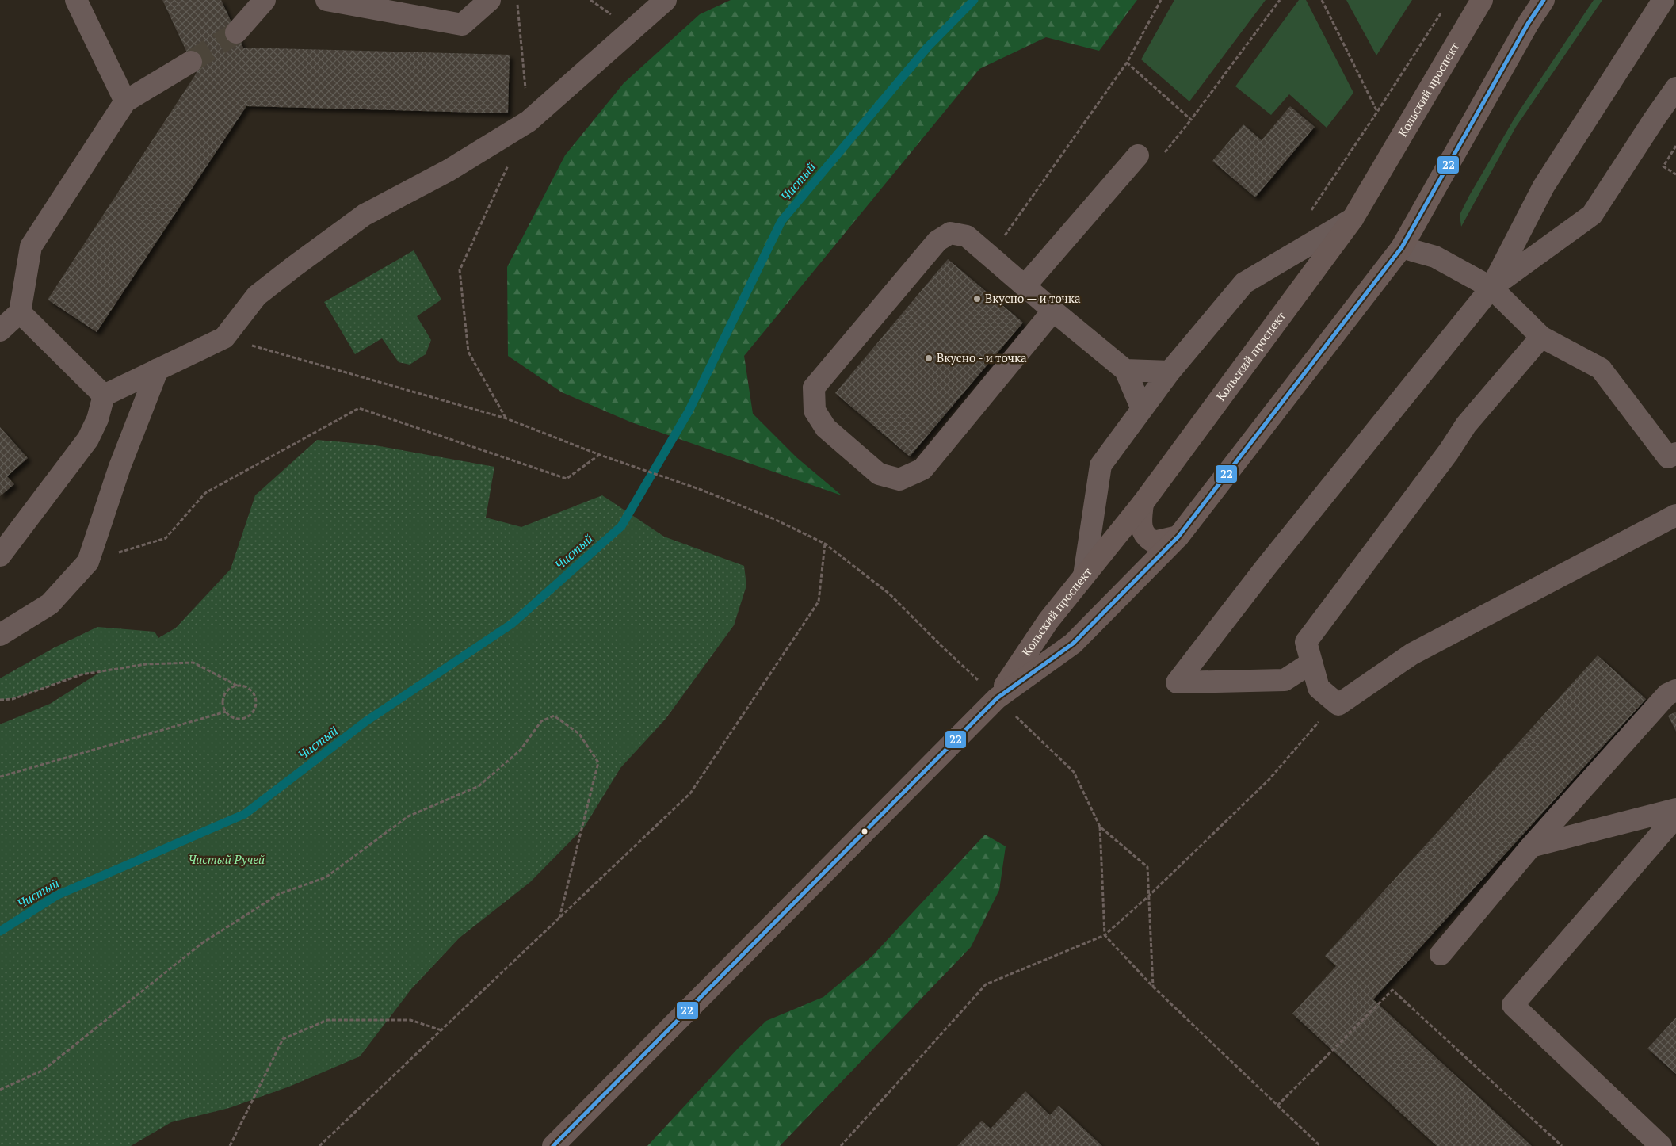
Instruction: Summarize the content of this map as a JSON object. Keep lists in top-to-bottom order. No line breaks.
{"streets":{"main road":["Кольский проспект"]},"water":["Чистый"],"parks":["Чистый Ручей"],"places":["Вкусно — и точка","Вкусно - и точка"],"lines":["transit line 22"]}
